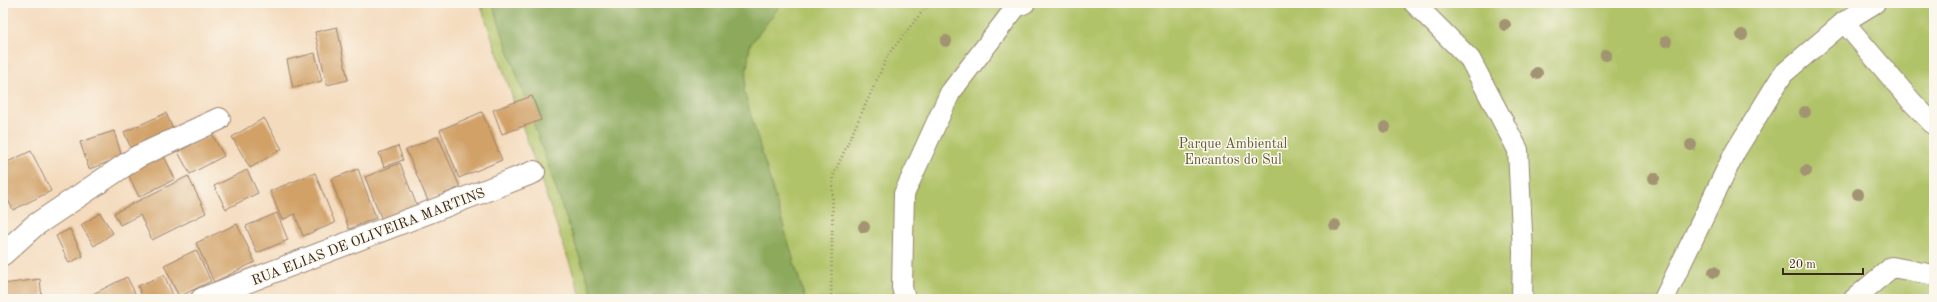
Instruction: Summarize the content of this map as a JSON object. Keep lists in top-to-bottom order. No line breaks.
{"streets":{"street":["RUA ELIAS DE OLIVEIRA MARTINS"]},"parks":["Parque Ambiental Encantos do Sul"],"scale_bar":"20 m"}
